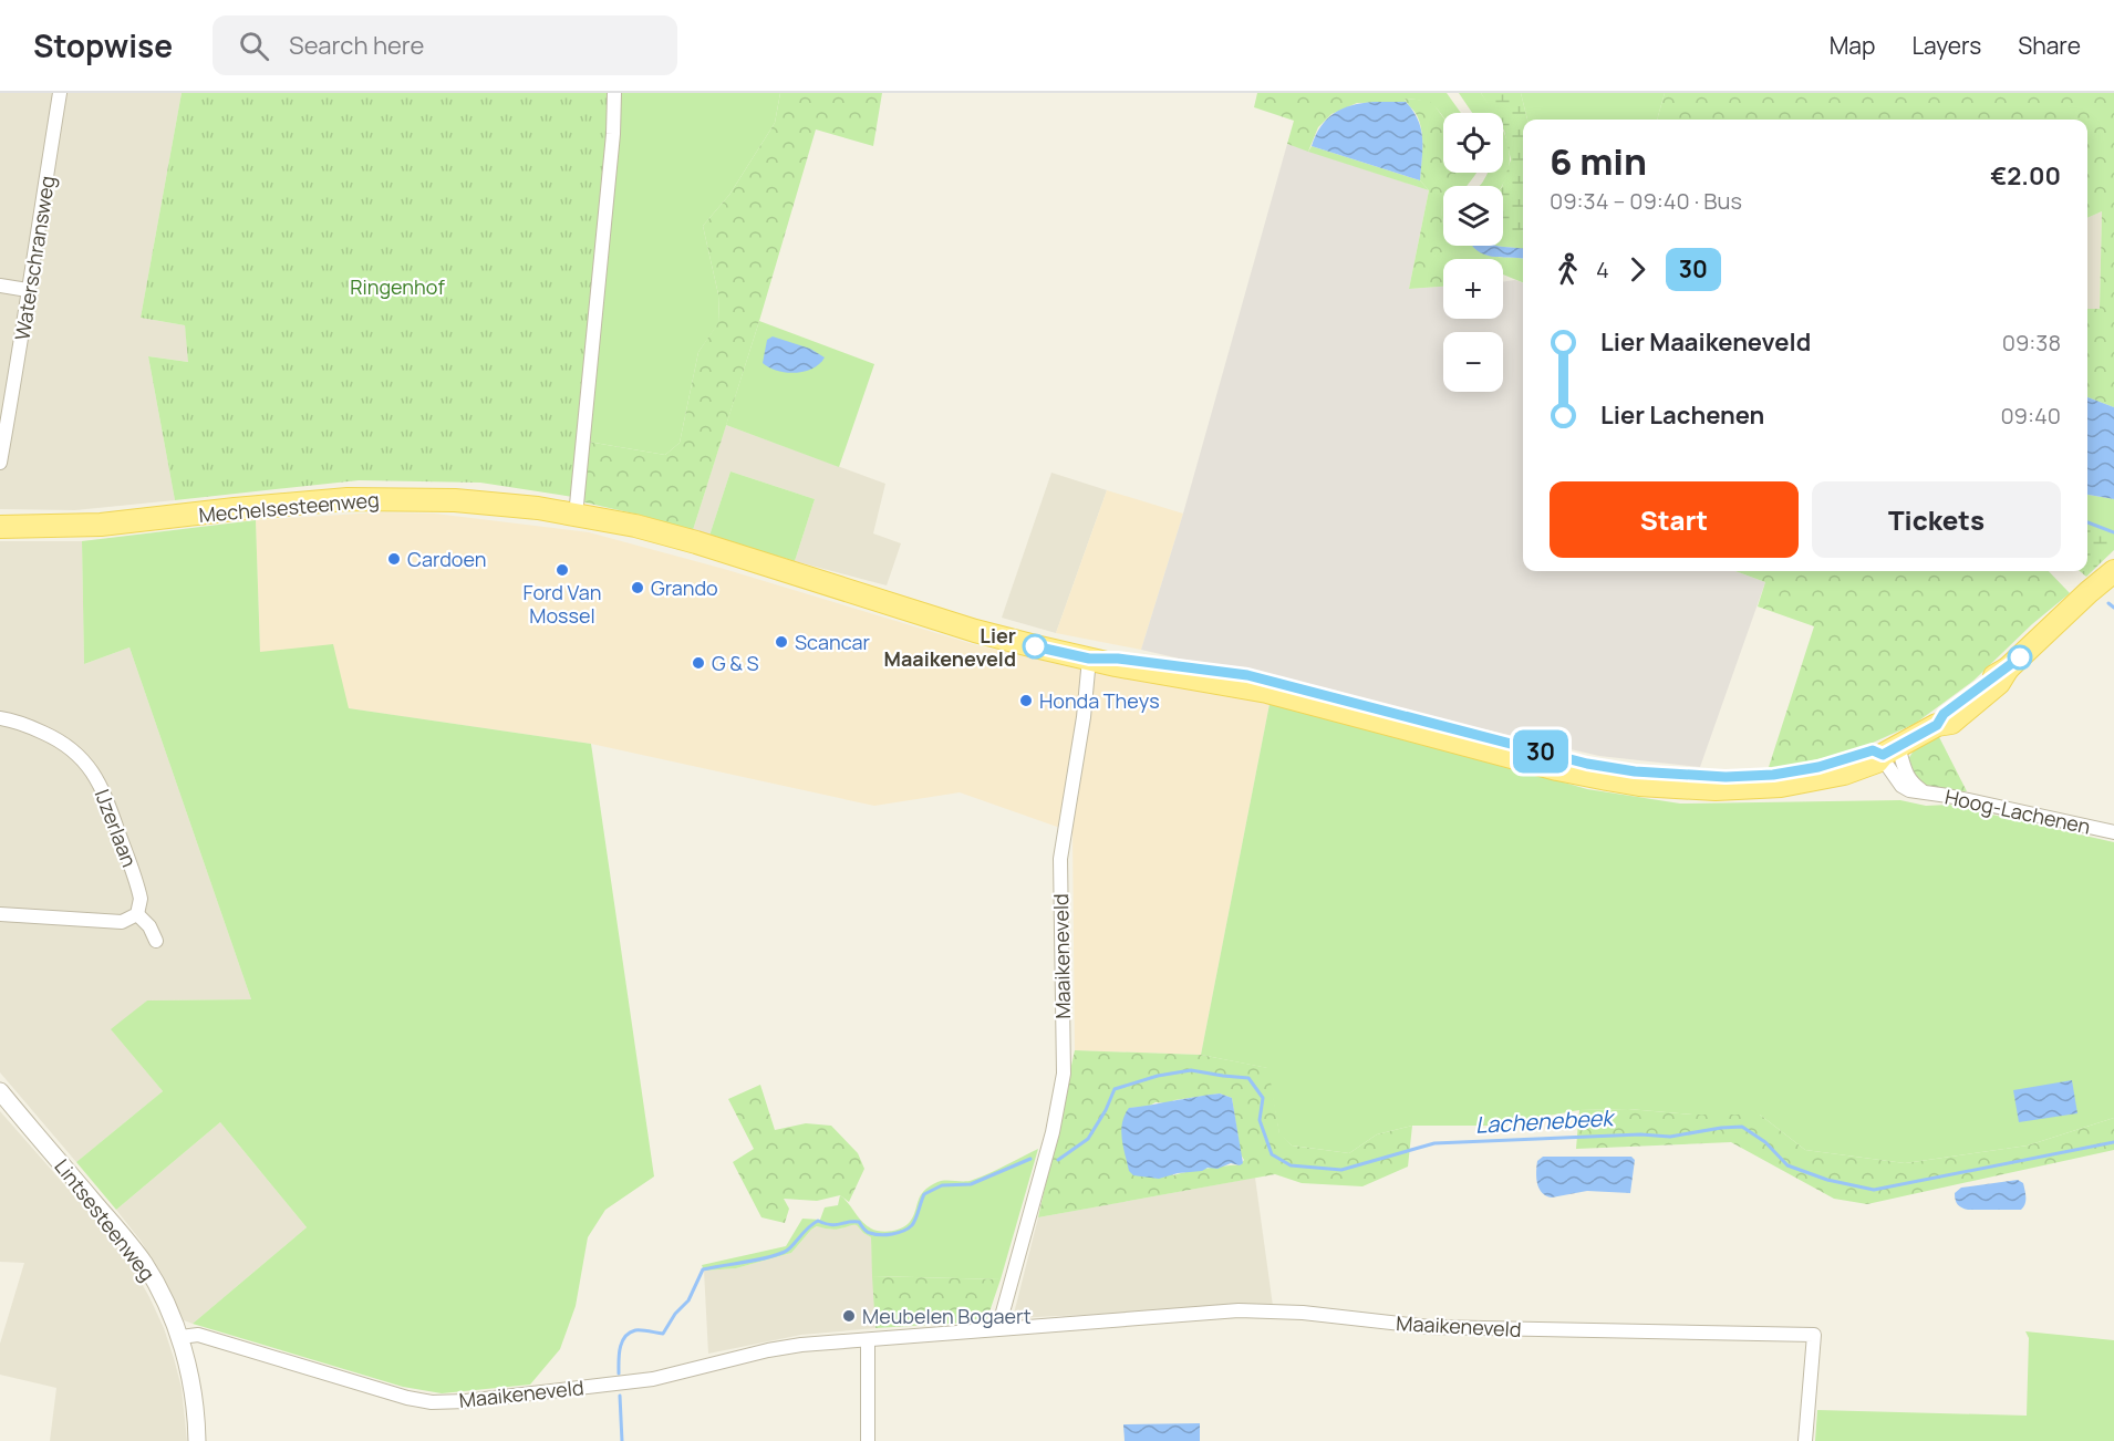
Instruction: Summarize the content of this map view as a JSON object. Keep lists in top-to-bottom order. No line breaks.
{"streets":{"main road":["Mechelsesteenweg"],"street":["Waterschransweg","Hoog-Lachenen","IJzerlaan","Maaikeneveld","Lintsesteenweg"]},"crossings":[["Mechelsesteenweg","Hoog-Lachenen"],["Mechelsesteenweg","Maaikeneveld"],["Maaikeneveld","Lintsesteenweg"]],"water":["Lachenebeek"],"parks":["Ringenhof"],"places":["Cardoen","Ford Van Mossel","Grando","Scancar","Lier Maaikeneveld","G & S","Honda Theys","Meubelen Bogaert"],"lines":["bus line 30"],"page":{"header":"Stopwise","search":"Search here","nav":["Map","Layers","Share"],"on_map":"30","map_buttons":["+","−"],"heading":["6 min","09:34 – 09:40 · Bus","€2.00"],"legs":["4","30"],"list":[{"name":"Lier Maaikeneveld","value":"09:38"},{"name":"Lier Lachenen","value":"09:40"}],"buttons":["Start","Tickets"]}}
